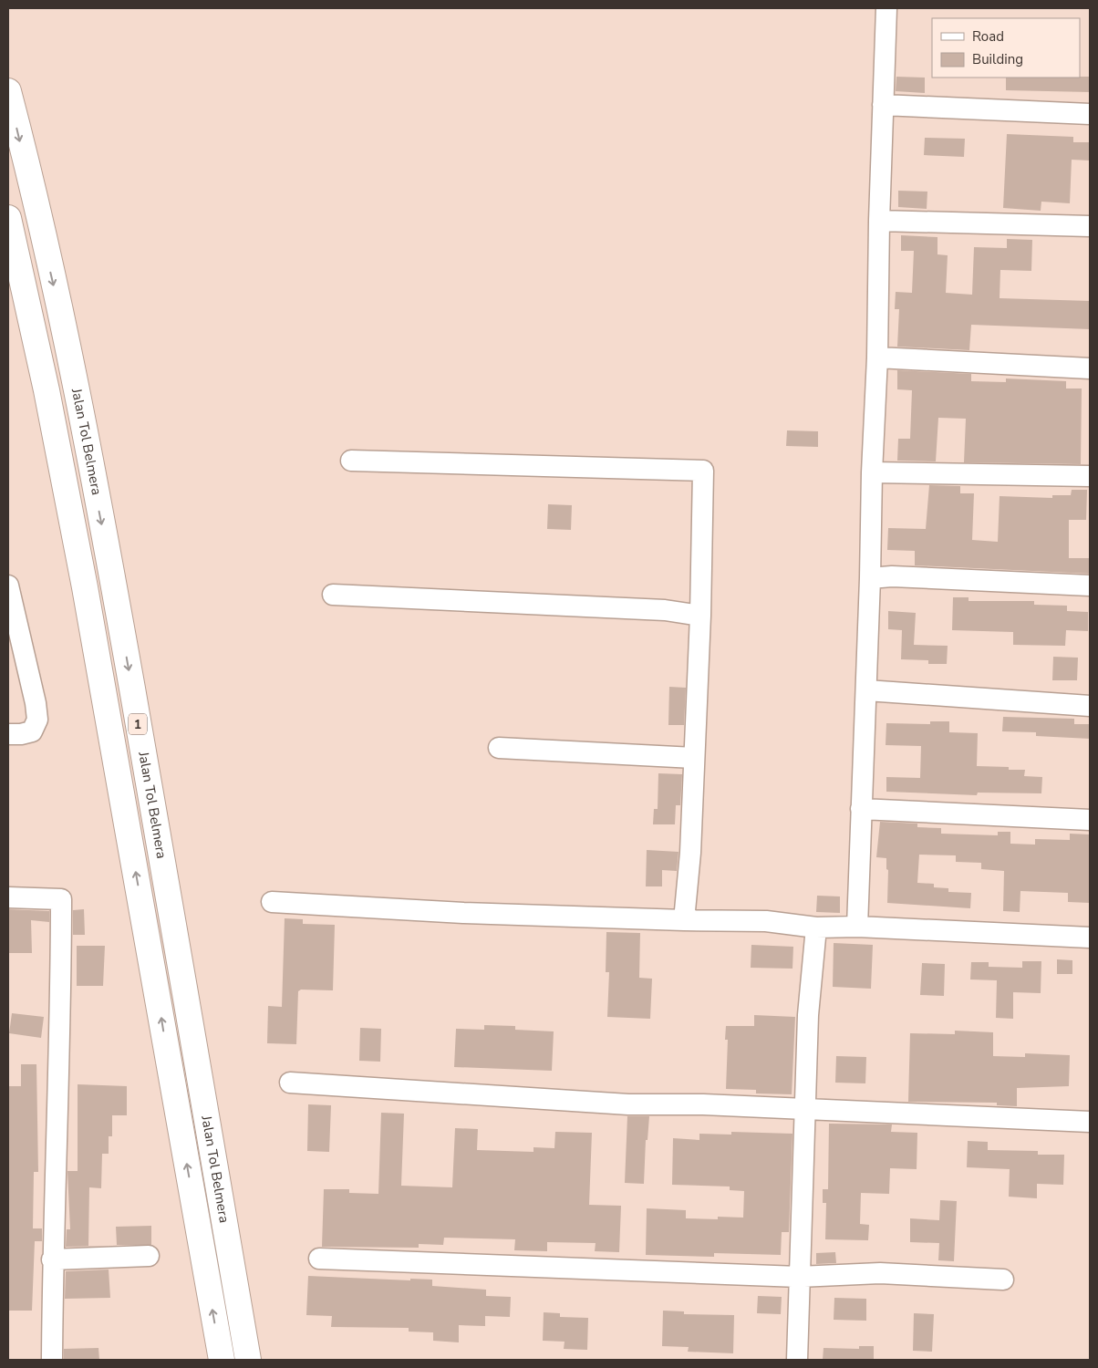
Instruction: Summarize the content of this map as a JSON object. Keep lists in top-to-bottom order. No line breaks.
{"streets":{"highway":["Jalan Tol Belmera","1"]},"legend":["Road","Building"]}
